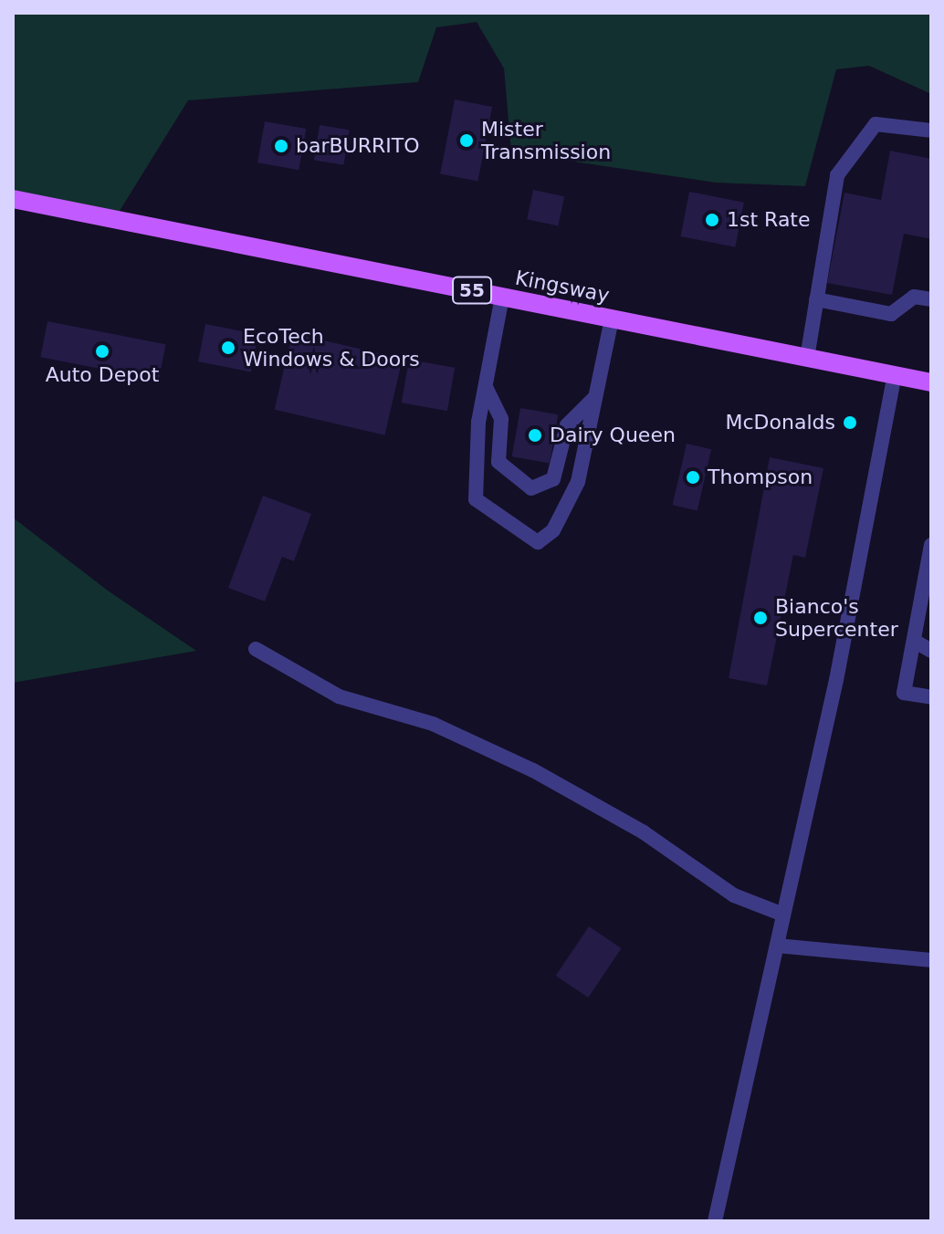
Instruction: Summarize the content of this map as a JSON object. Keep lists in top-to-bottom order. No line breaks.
{"streets":{"main road":["Kingsway","55"]},"places":["Mister Transmission","barBURRITO","1st Rate","EcoTech Windows & Doors","Auto Depot","McDonalds","Dairy Queen","Thompson","Bianco's Supercenter"]}
